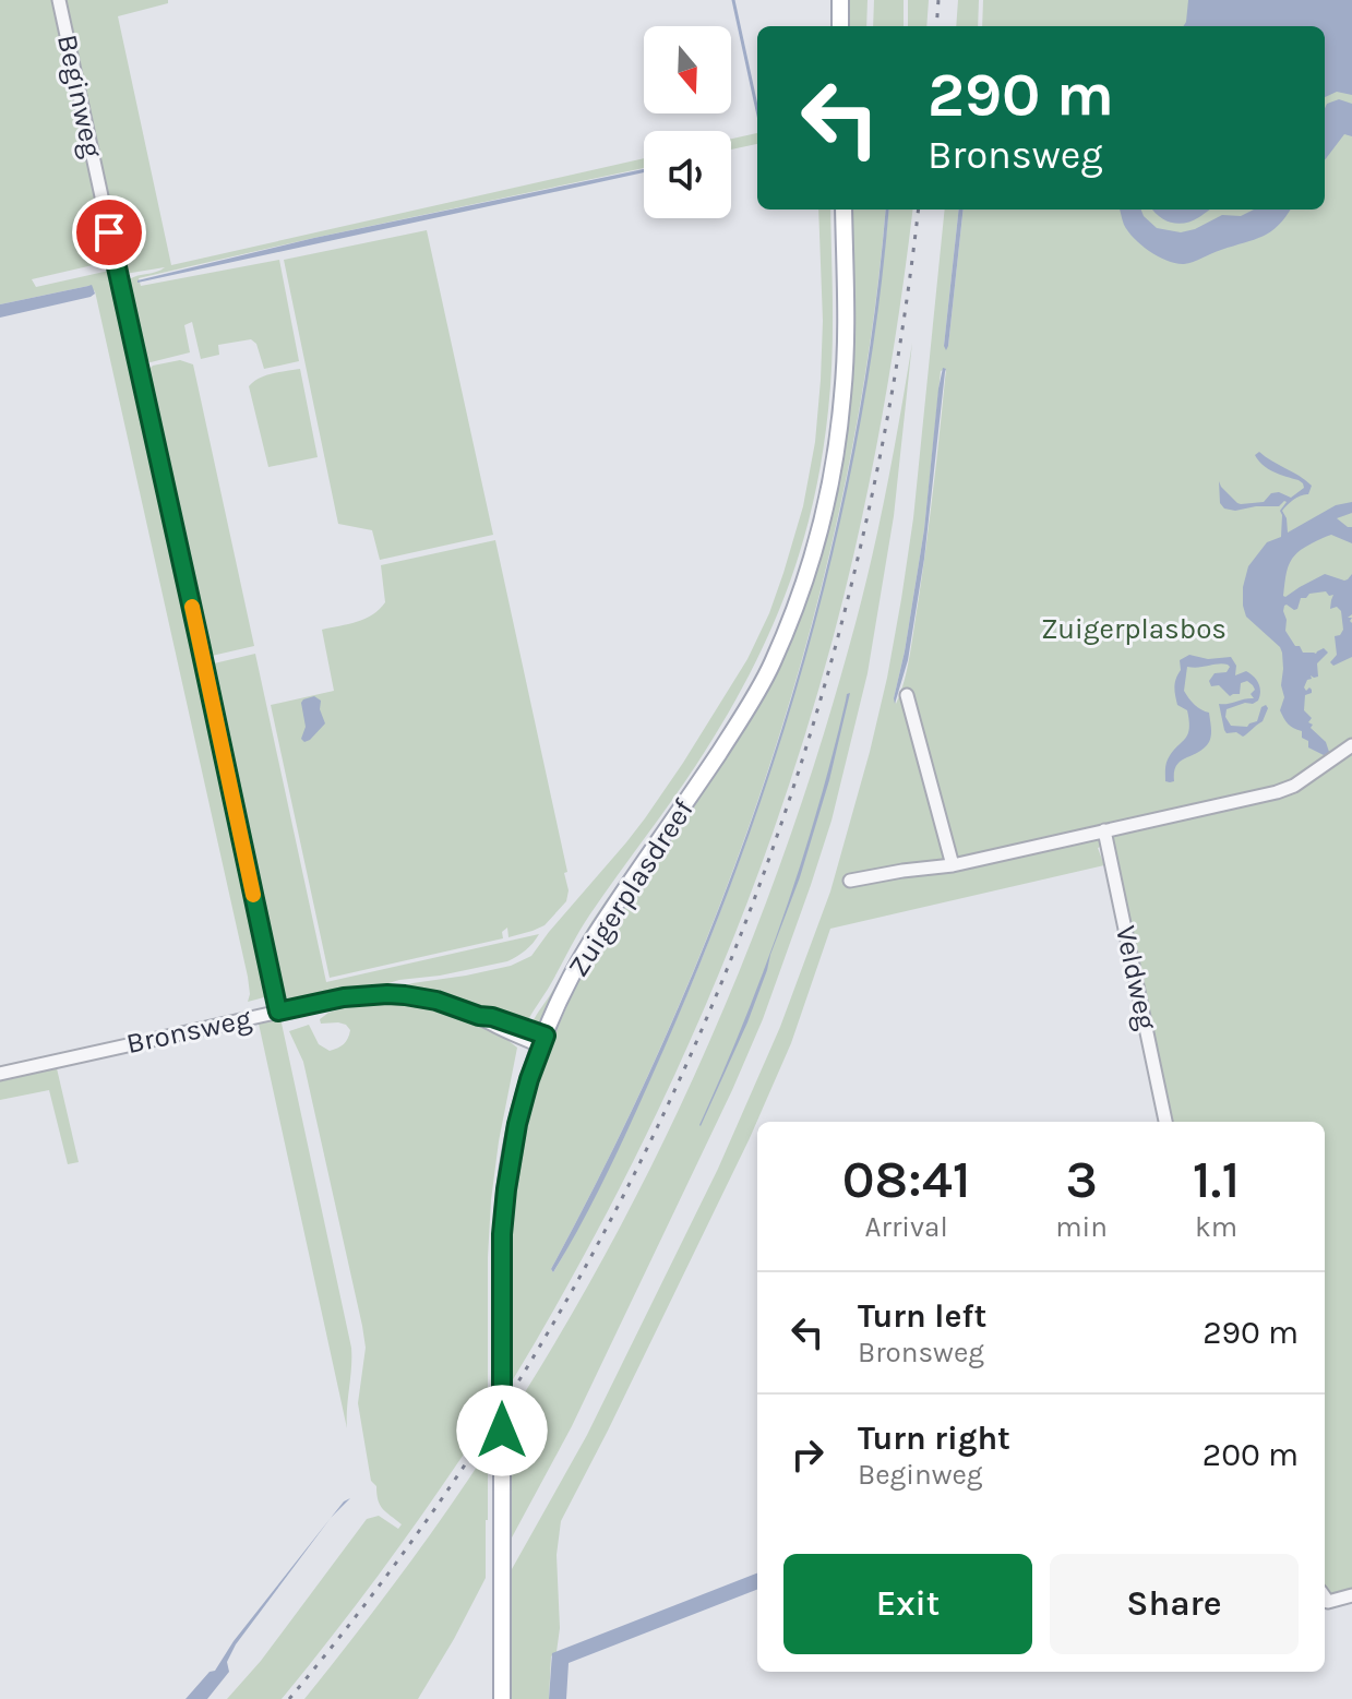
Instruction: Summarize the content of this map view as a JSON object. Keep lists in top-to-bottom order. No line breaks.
{"streets":{"main road":["Zuigerplasdreef"],"street":["Beginweg","Veldweg","Bronsweg"]},"crossings":[["Beginweg","Bronsweg"],["Zuigerplasdreef","Bronsweg"]],"parks":["Zuigerplasbos"],"north":"bottom","page":{"turn":["290 m","Bronsweg"],"eta":["08:41","Arrival","3","min","1.1","km"],"list":[{"name":"Turn left","note":"Bronsweg","value":"290 m"},{"name":"Turn right","note":"Beginweg","value":"200 m"}],"buttons":["Exit","Share"]}}
